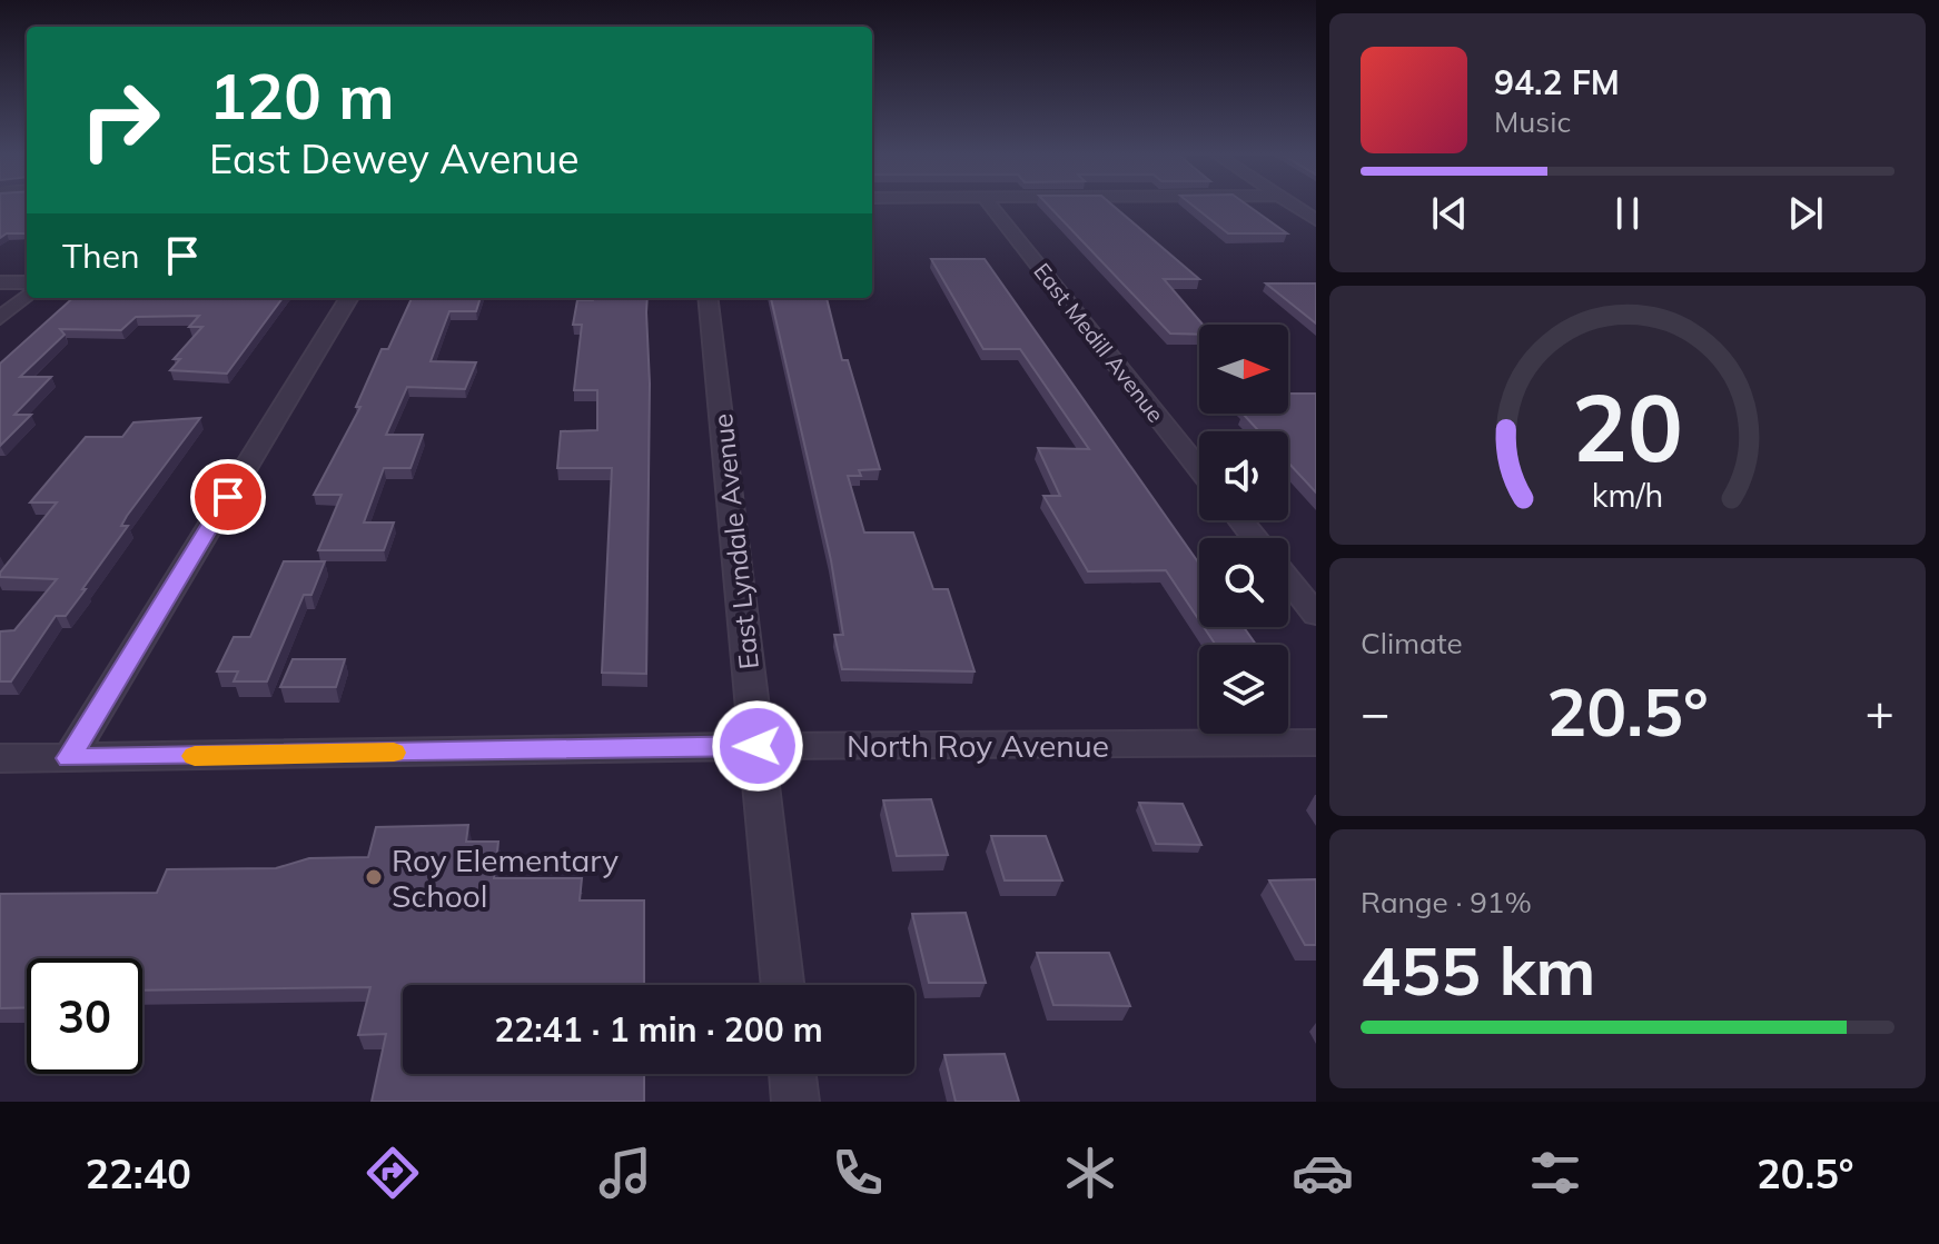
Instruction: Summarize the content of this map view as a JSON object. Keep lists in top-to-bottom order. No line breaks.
{"streets":{"street":["East Medill Avenue","East Lyndale Avenue","North Roy Avenue"]},"crossings":[["East Lyndale Avenue","North Roy Avenue"]],"places":["Roy Elementary School"],"north":"right","page":{"turn":["120 m","East Dewey Avenue"],"song":["94.2 FM","Music"],"then":"Then","tile":["Climate",["Range · 91%","455 km"]],"heat":["−","20.5°","+"],"limit":"30","trip":"22:41 · 1 min · 200 m","tabs":["22:40","20.5°"],"gauge":["20","km/h"]}}
